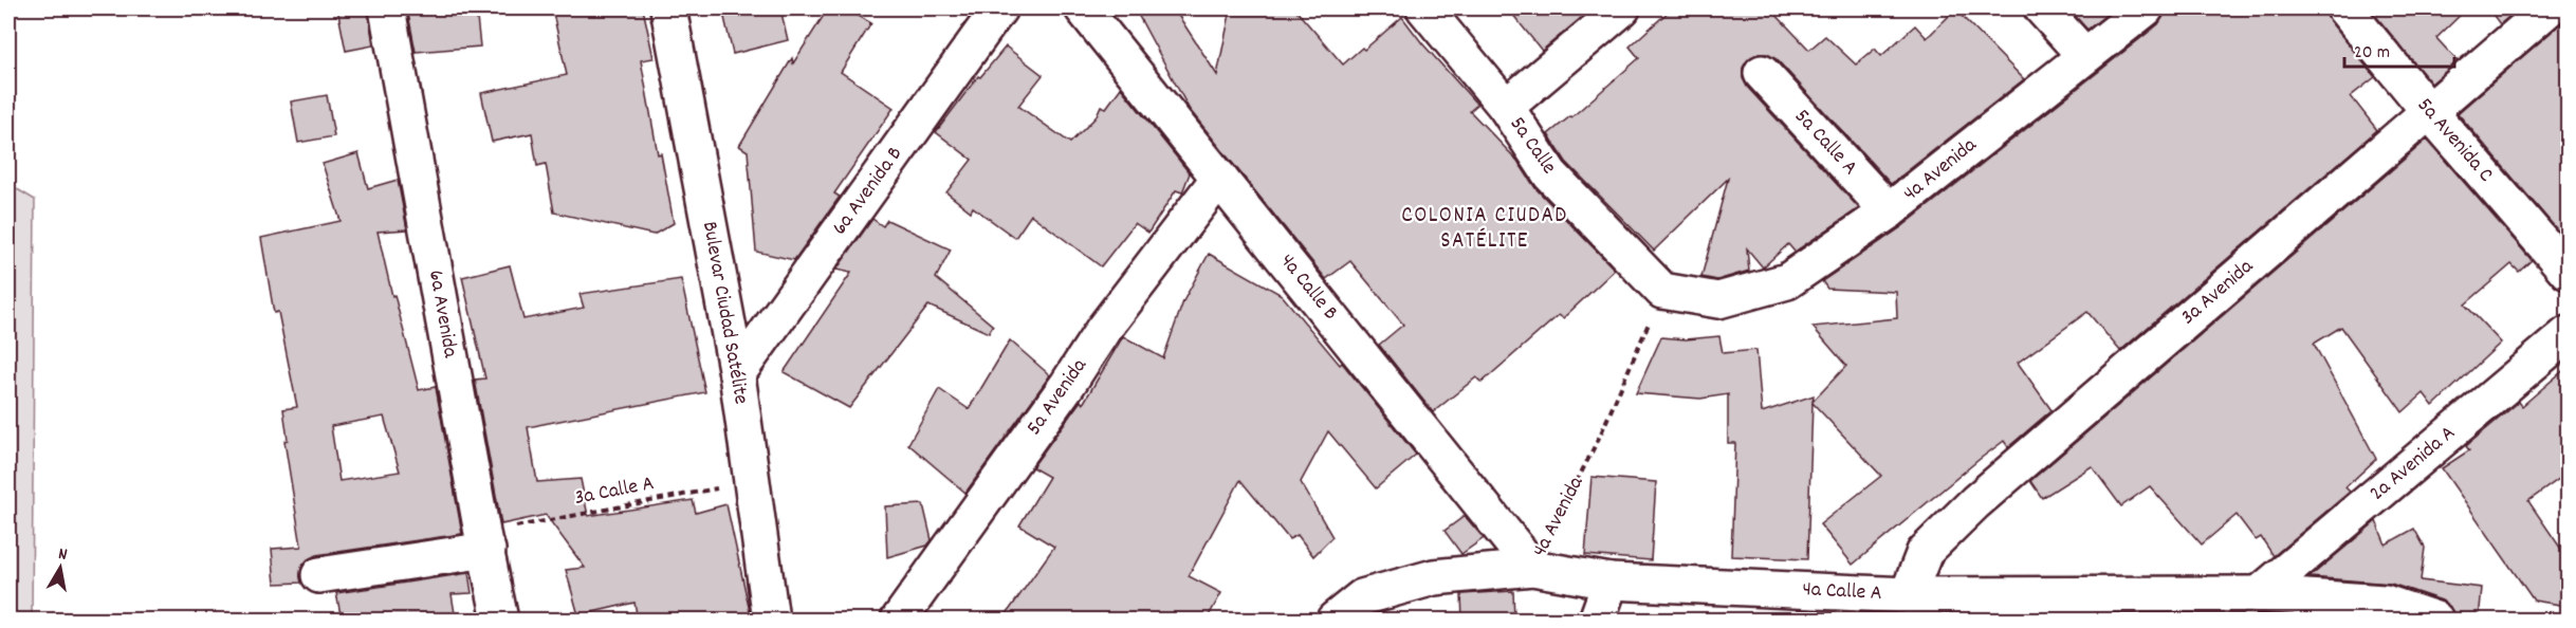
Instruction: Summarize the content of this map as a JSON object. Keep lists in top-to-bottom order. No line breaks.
{"streets":{"street":["5a Avenida C","5a Calle A","5a Calle","4a Avenida","6a Avenida B","4a Calle B","3a Avenida","Bulevar Ciudad Satélite","6a Avenida","5a Avenida","2a Avenida A","4a Calle A"],"path":["3a Calle A"]},"crossings":[["5a Avenida C","3a Avenida"],["5a Calle A","4a Avenida"],["5a Calle","4a Avenida"],["4a Avenida","4a Calle B"],["4a Avenida","4a Calle A"],["6a Avenida B","Bulevar Ciudad Satélite"],["4a Calle B","5a Avenida"],["4a Calle B","4a Calle A"],["3a Avenida","4a Calle A"],["Bulevar Ciudad Satélite","3a Calle A"],["6a Avenida","3a Calle A"],["2a Avenida A","4a Calle A"]],"districts":["COLONIA CIUDAD SATÉLITE"],"scale_bar":"20 m","north":"top"}
